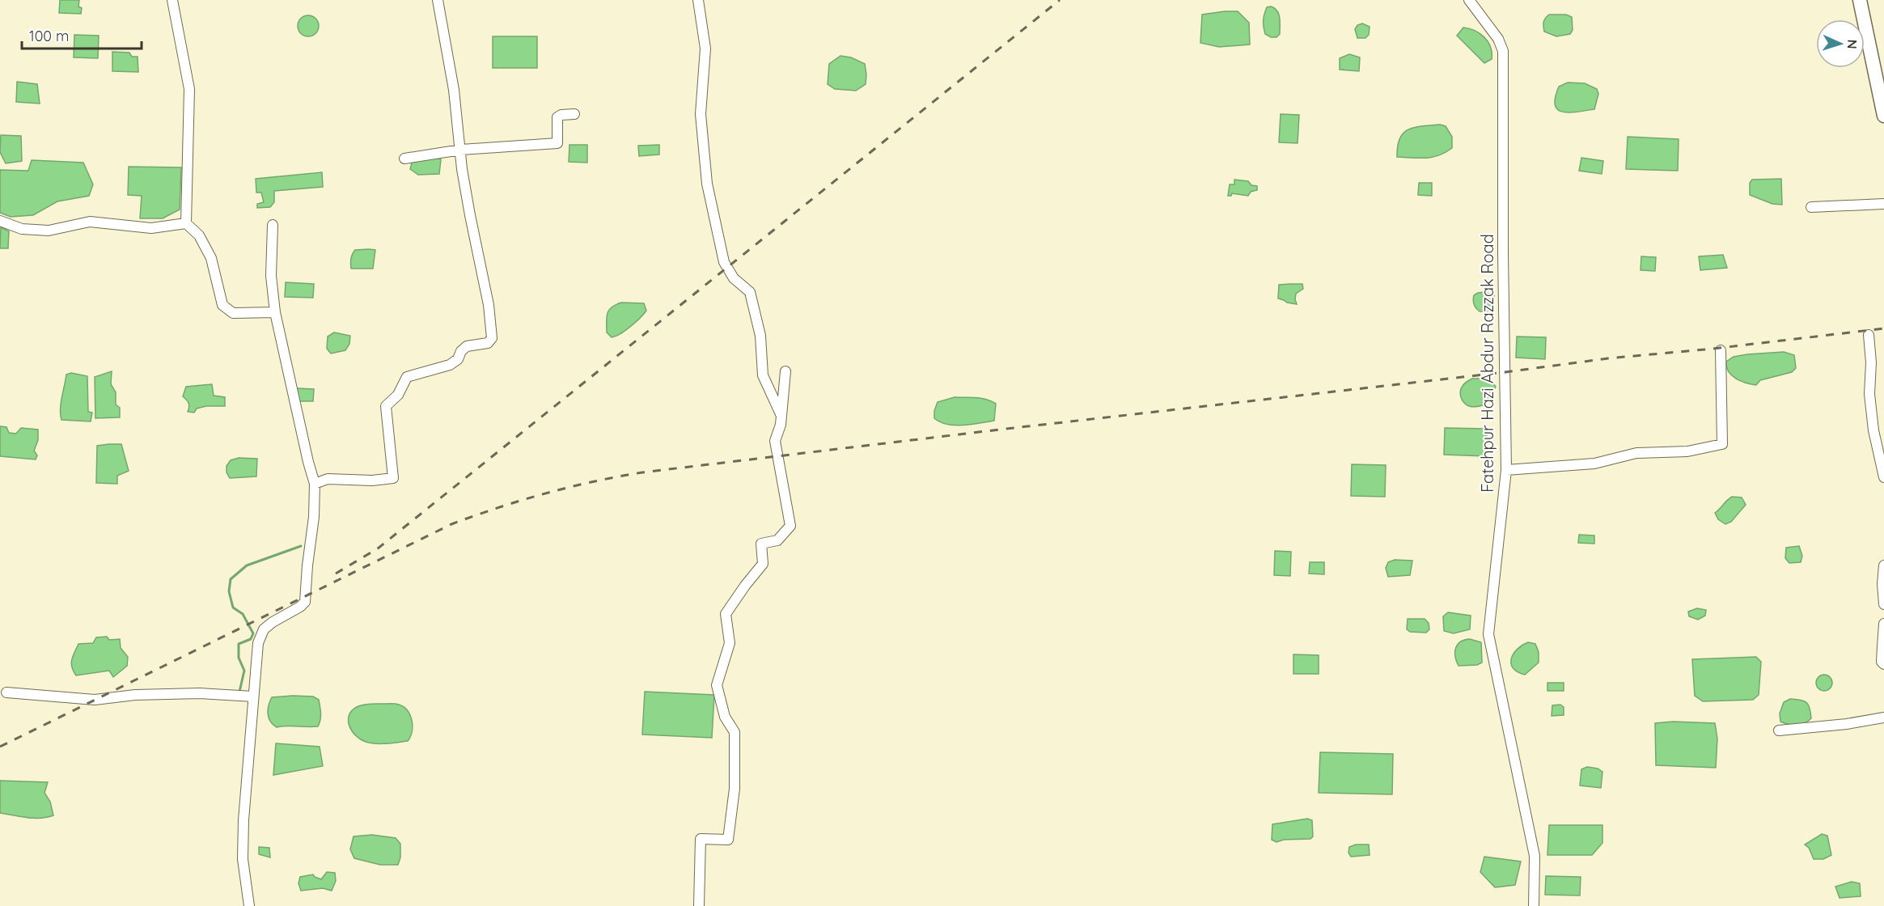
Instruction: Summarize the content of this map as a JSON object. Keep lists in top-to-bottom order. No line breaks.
{"streets":{"street":["Fatehpur Hazi Abdur Razzak Road"]},"scale_bar":"100 m","north":"right"}
